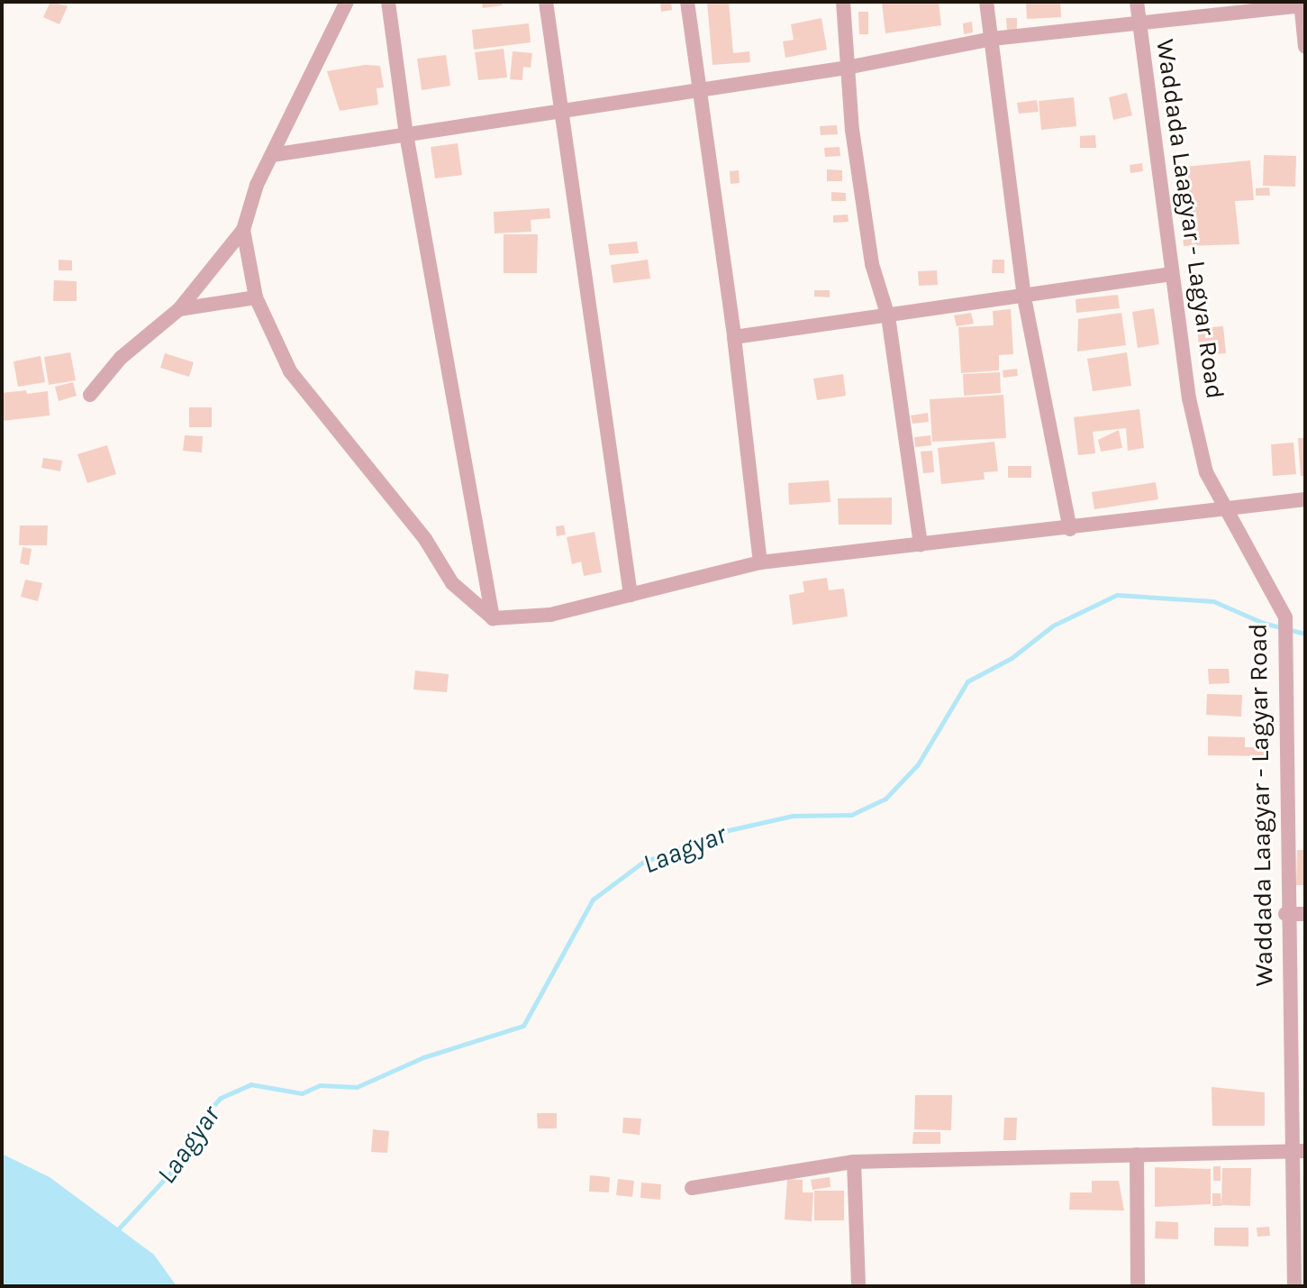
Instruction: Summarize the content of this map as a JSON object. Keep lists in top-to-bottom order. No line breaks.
{"streets":{"street":["Waddada Laagyar - Lagyar Road"]},"water":["Laagyar"]}
